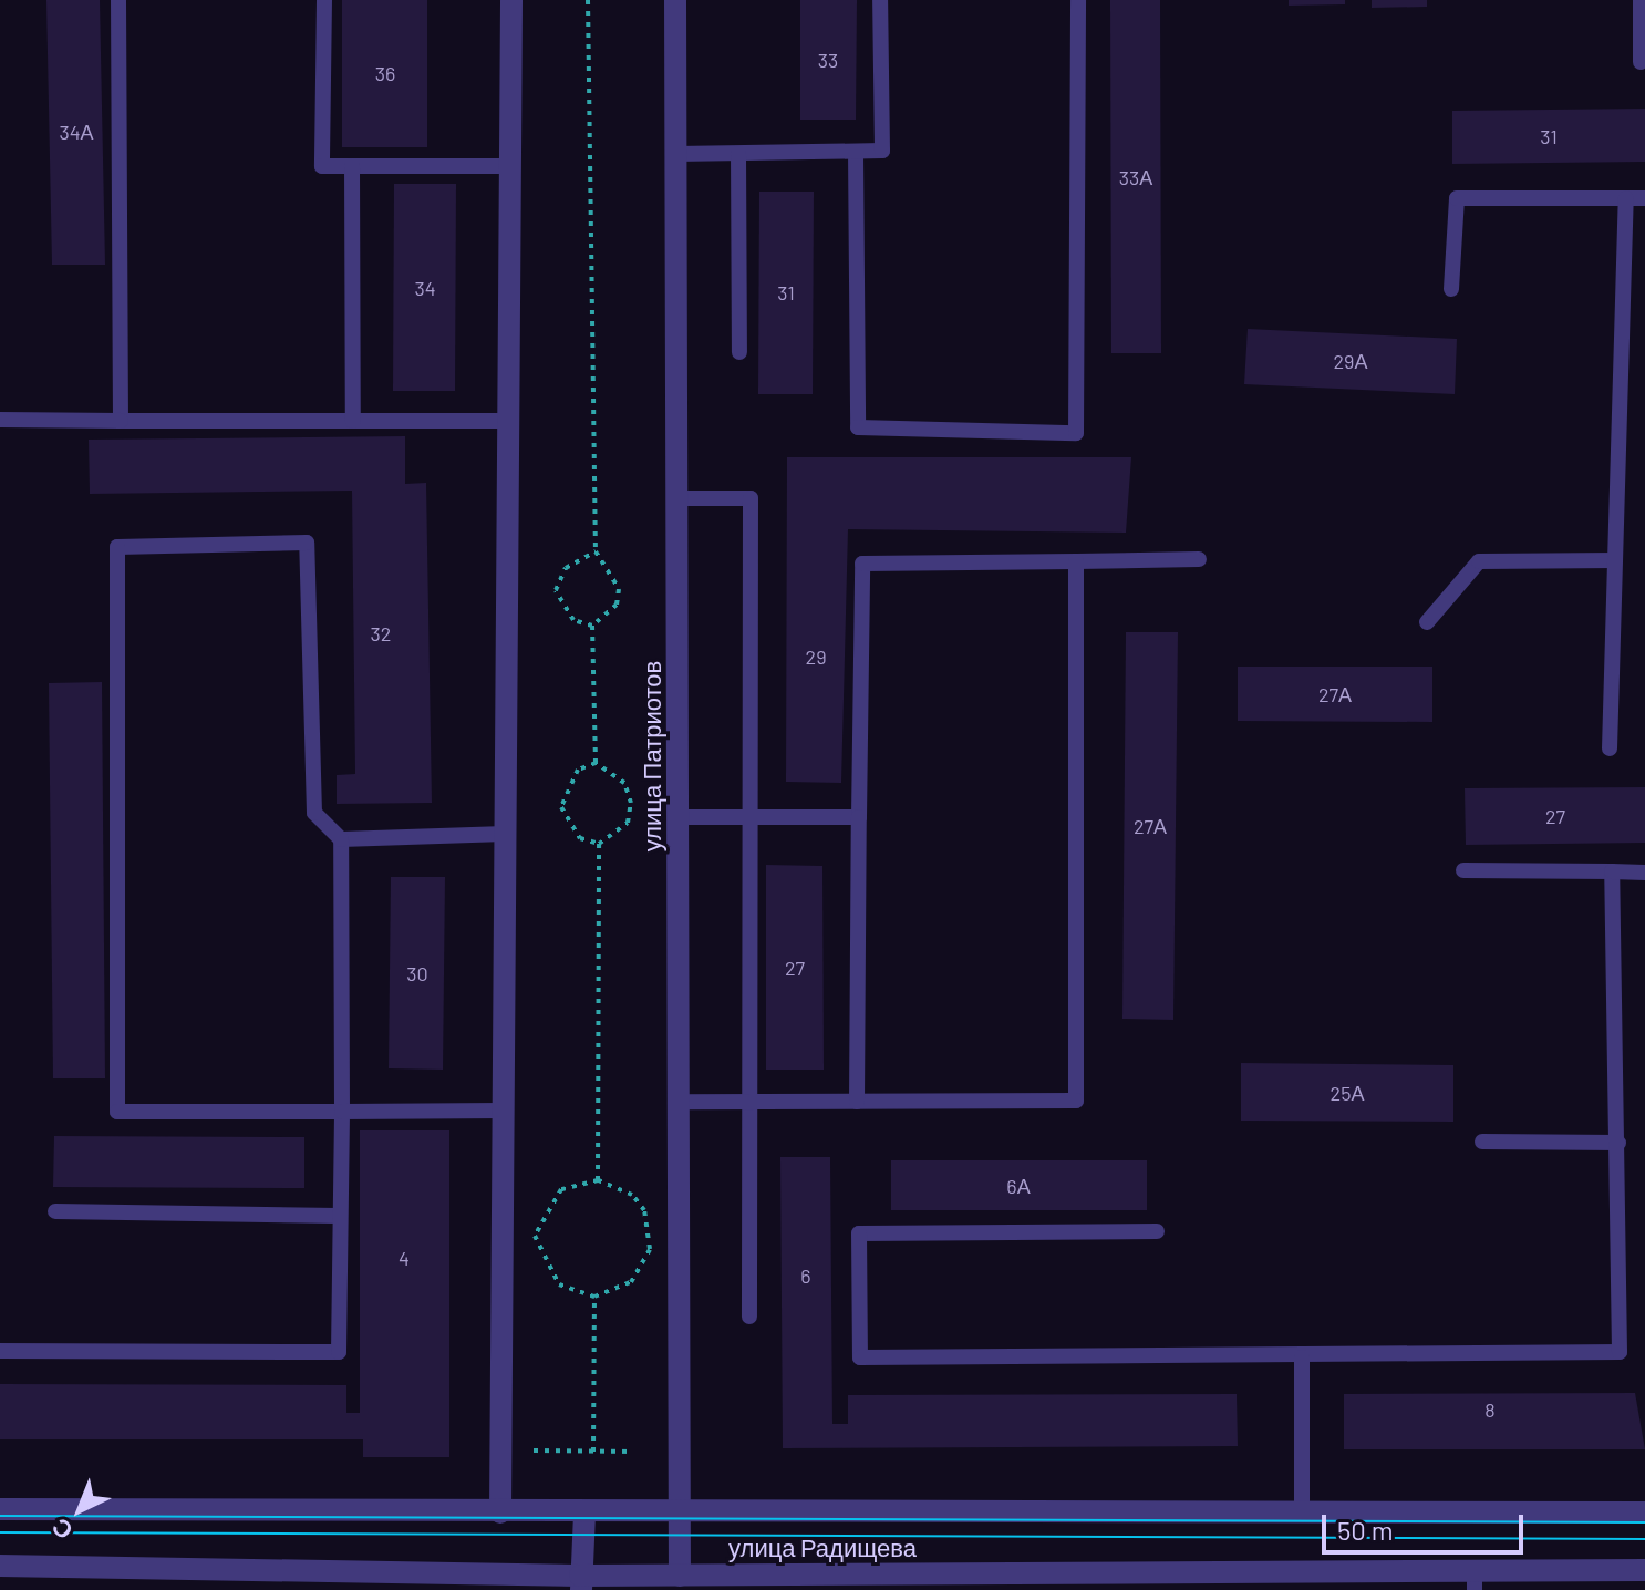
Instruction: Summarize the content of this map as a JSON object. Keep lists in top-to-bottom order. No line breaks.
{"streets":{"street":["улица Патриотов","улица Радищева"]},"crossings":[["улица Патриотов","улица Радищева"]],"house_numbers":["33","36","34А","31","33А","34","31","29А","32","29","27А","27","27А","27","30","25А","6А","4","6","8"],"scale_bar":"50 m","north":"bottom left"}
